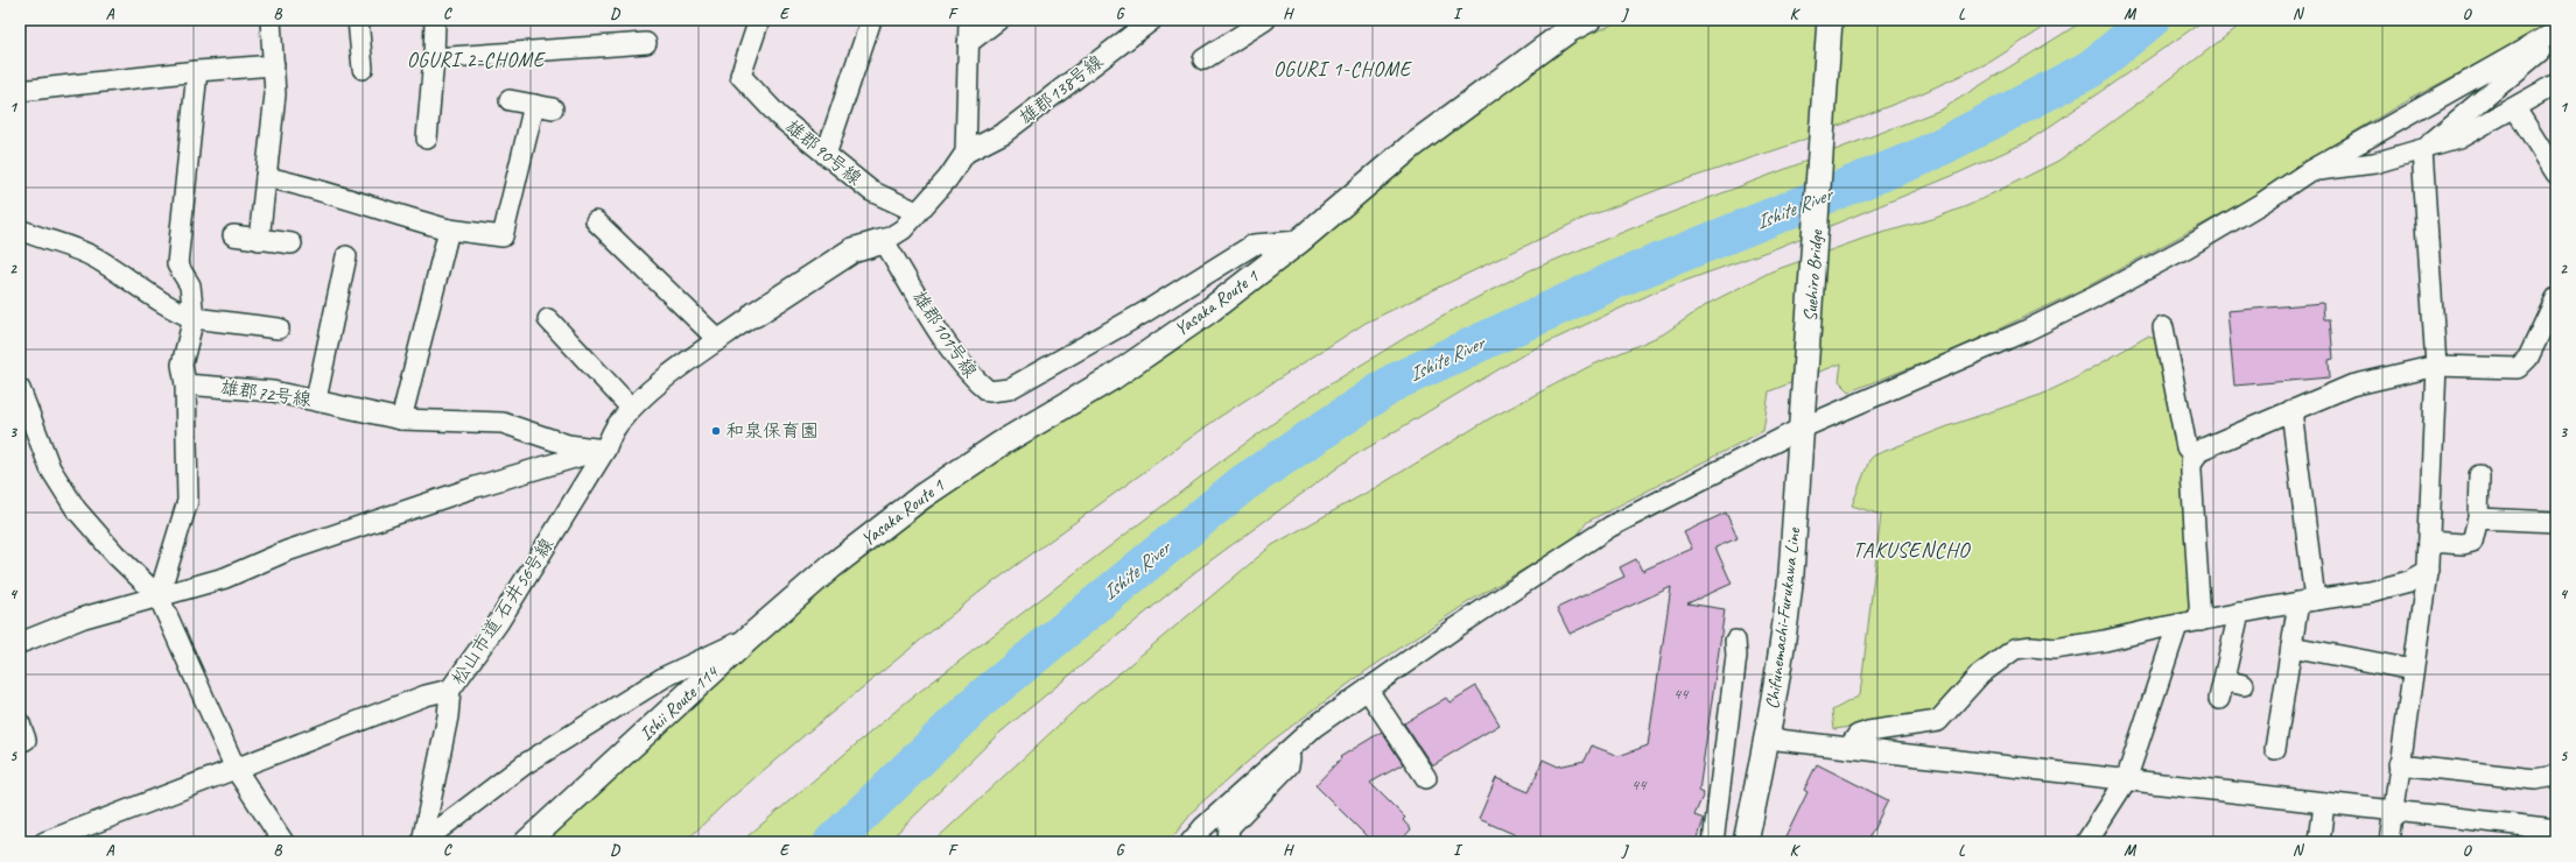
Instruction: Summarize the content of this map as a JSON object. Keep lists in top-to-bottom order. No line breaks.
{"streets":{"street":["雄郡138号線","雄郡90号線","Suehiro Bridge","Yasaka Route 1","雄郡101号線","雄郡72号線","松山市道 石井56号線","Chifunemachi-Furukawa Line","Ishii Route 114"]},"crossings":[["Suehiro Bridge","Chifunemachi-Furukawa Line"],["Yasaka Route 1","雄郡101号線"],["Yasaka Route 1","Ishii Route 114"],["雄郡72号線","松山市道 石井56号線"]],"districts":["OGURI 2-CHOME","OGURI 1-CHOME","TAKUSENCHO"],"water":["Ishite River"],"places":["和泉保育園"],"house_numbers":["44","44"],"grid":{"columns":["A","B","C","D","E","F","G","H","I","J","K","L","M","N","O"],"rows":["1","2","3","4","5"]}}
